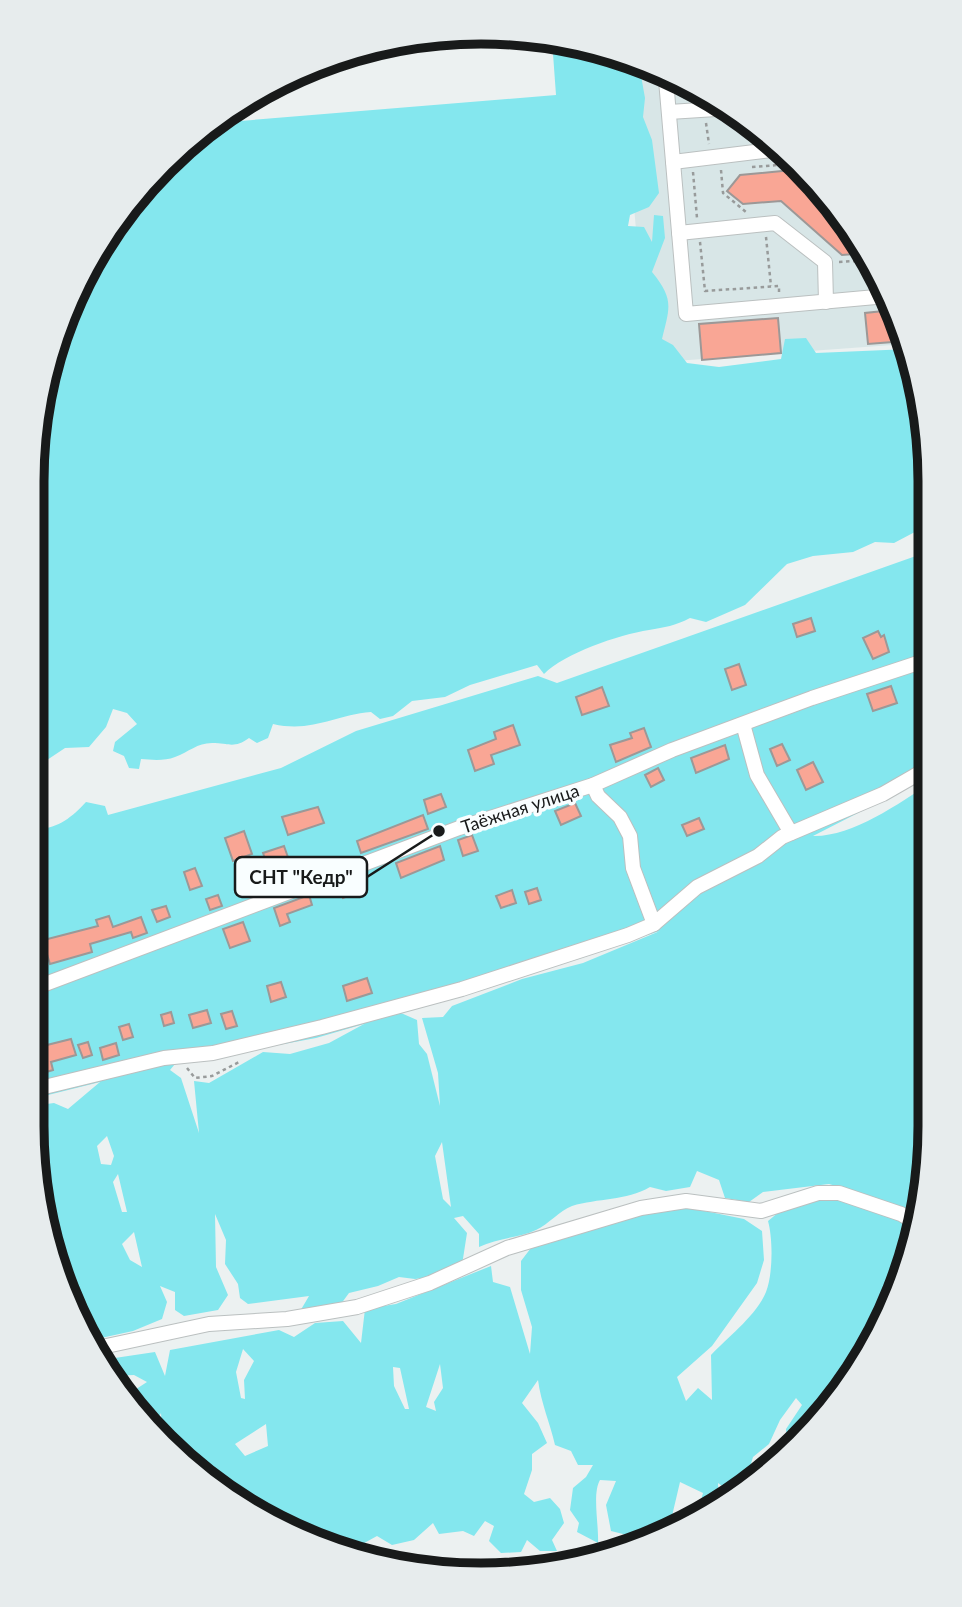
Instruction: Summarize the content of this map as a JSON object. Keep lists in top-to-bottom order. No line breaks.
{"streets":{"street":["Таёжная улица"]},"places":["СНТ \"Кедр\""]}
